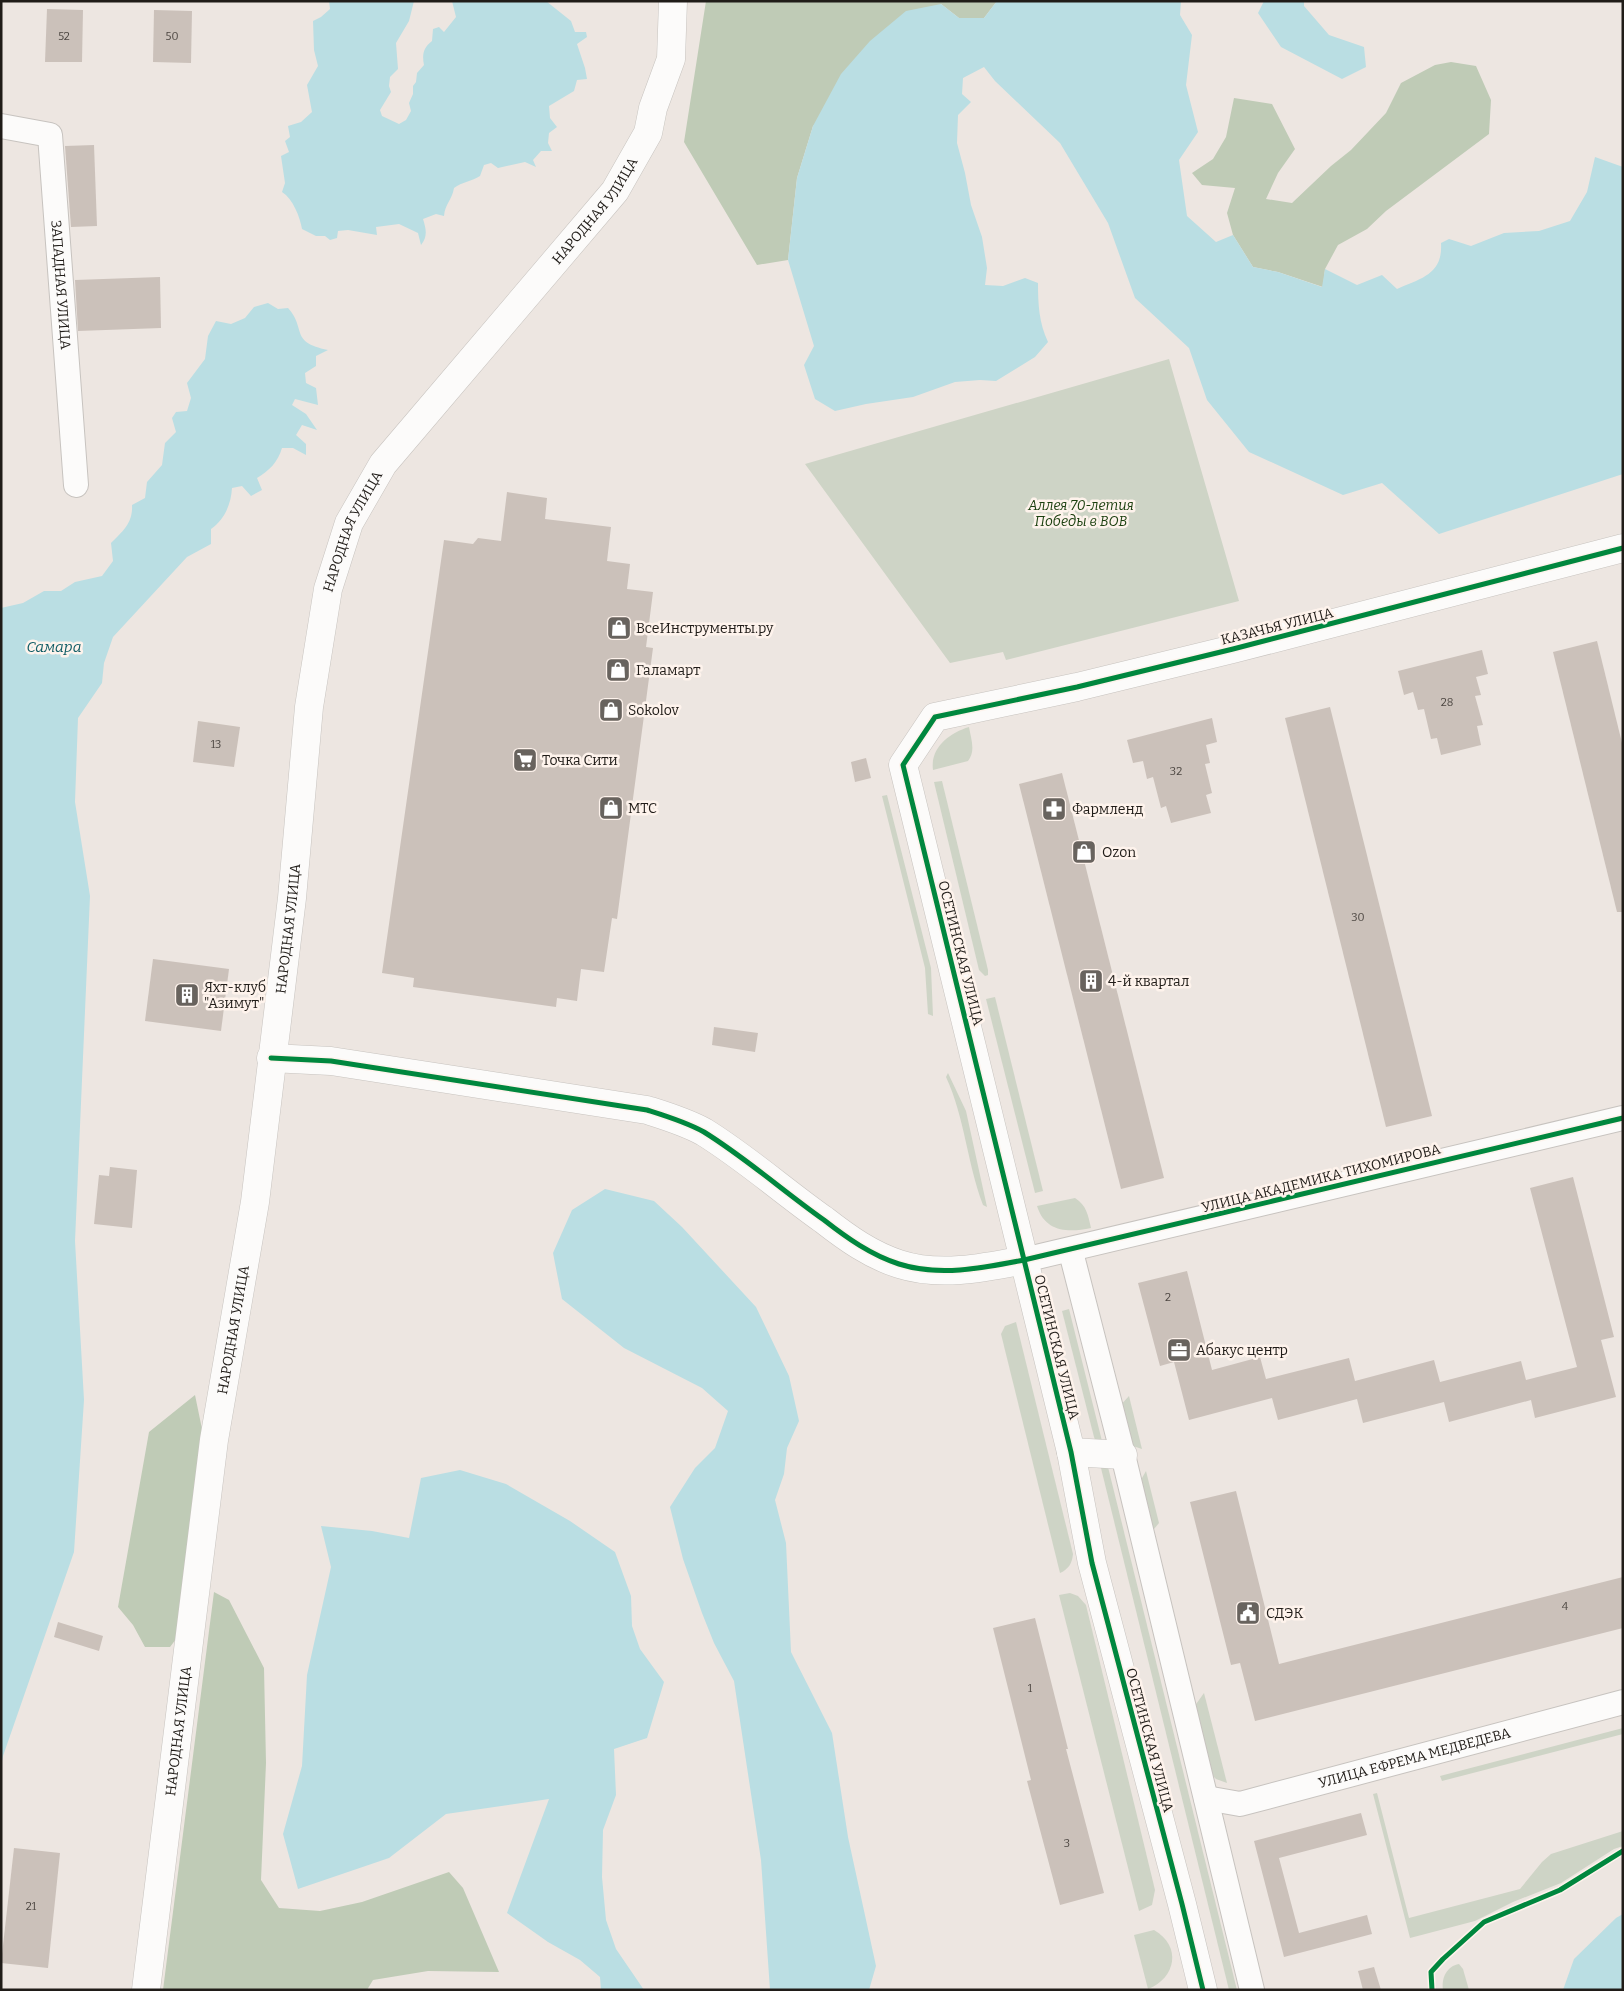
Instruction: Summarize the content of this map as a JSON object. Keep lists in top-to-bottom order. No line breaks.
{"streets":{"street":["НАРОДНАЯ УЛИЦА","ЗАПАДНАЯ УЛИЦА","КАЗАЧЬЯ УЛИЦА","ОСЕТИНСКАЯ УЛИЦА","УЛИЦА АКАДЕМИКА ТИХОМИРОВА","УЛИЦА ЕФРЕМА МЕДВЕДЕВА"]},"crossings":[["КАЗАЧЬЯ УЛИЦА","ОСЕТИНСКАЯ УЛИЦА"],["ОСЕТИНСКАЯ УЛИЦА","УЛИЦА АКАДЕМИКА ТИХОМИРОВА"]],"water":["Самара"],"parks":["Аллея 70-летия Победы в ВОВ"],"places":{"shop":["ВсеИнструменты.ру","Галамарт","Sokolov","МТС","Ozon"],"supermarket":["Точка Сити"],"pharmacy":["Фармленд"],"building":["4-й квартал","Яхт-клуб \"Азимут\""],"office":["Абакус центр"],"public building":["СДЭК"]},"house_numbers":["52","50","28","13","32","30","2","4","1","3","21"]}
